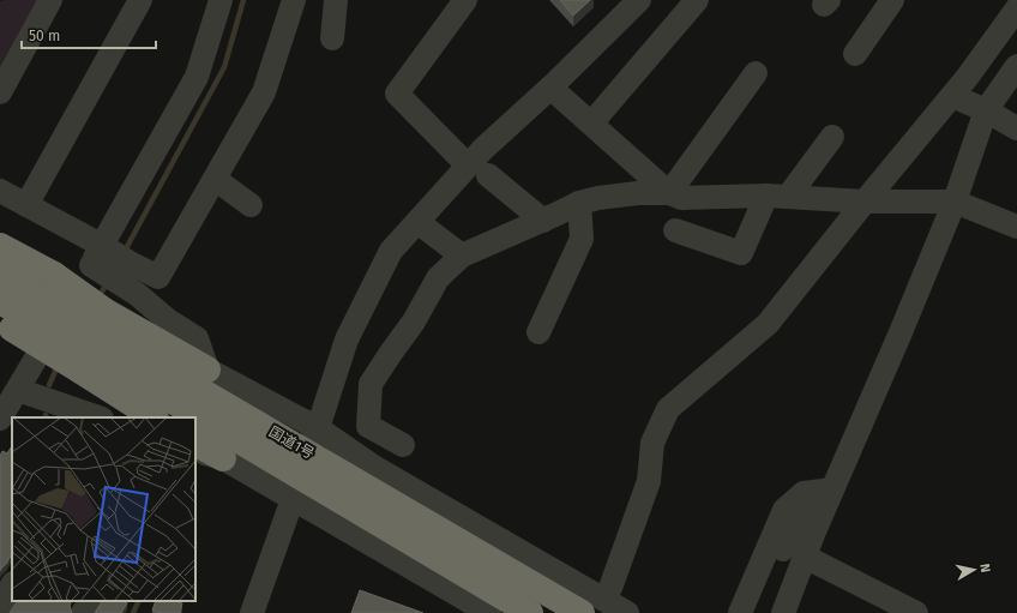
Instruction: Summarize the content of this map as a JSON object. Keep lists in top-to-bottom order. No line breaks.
{"streets":{"highway":["国道1号"]},"scale_bar":"50 m","north":"right"}
